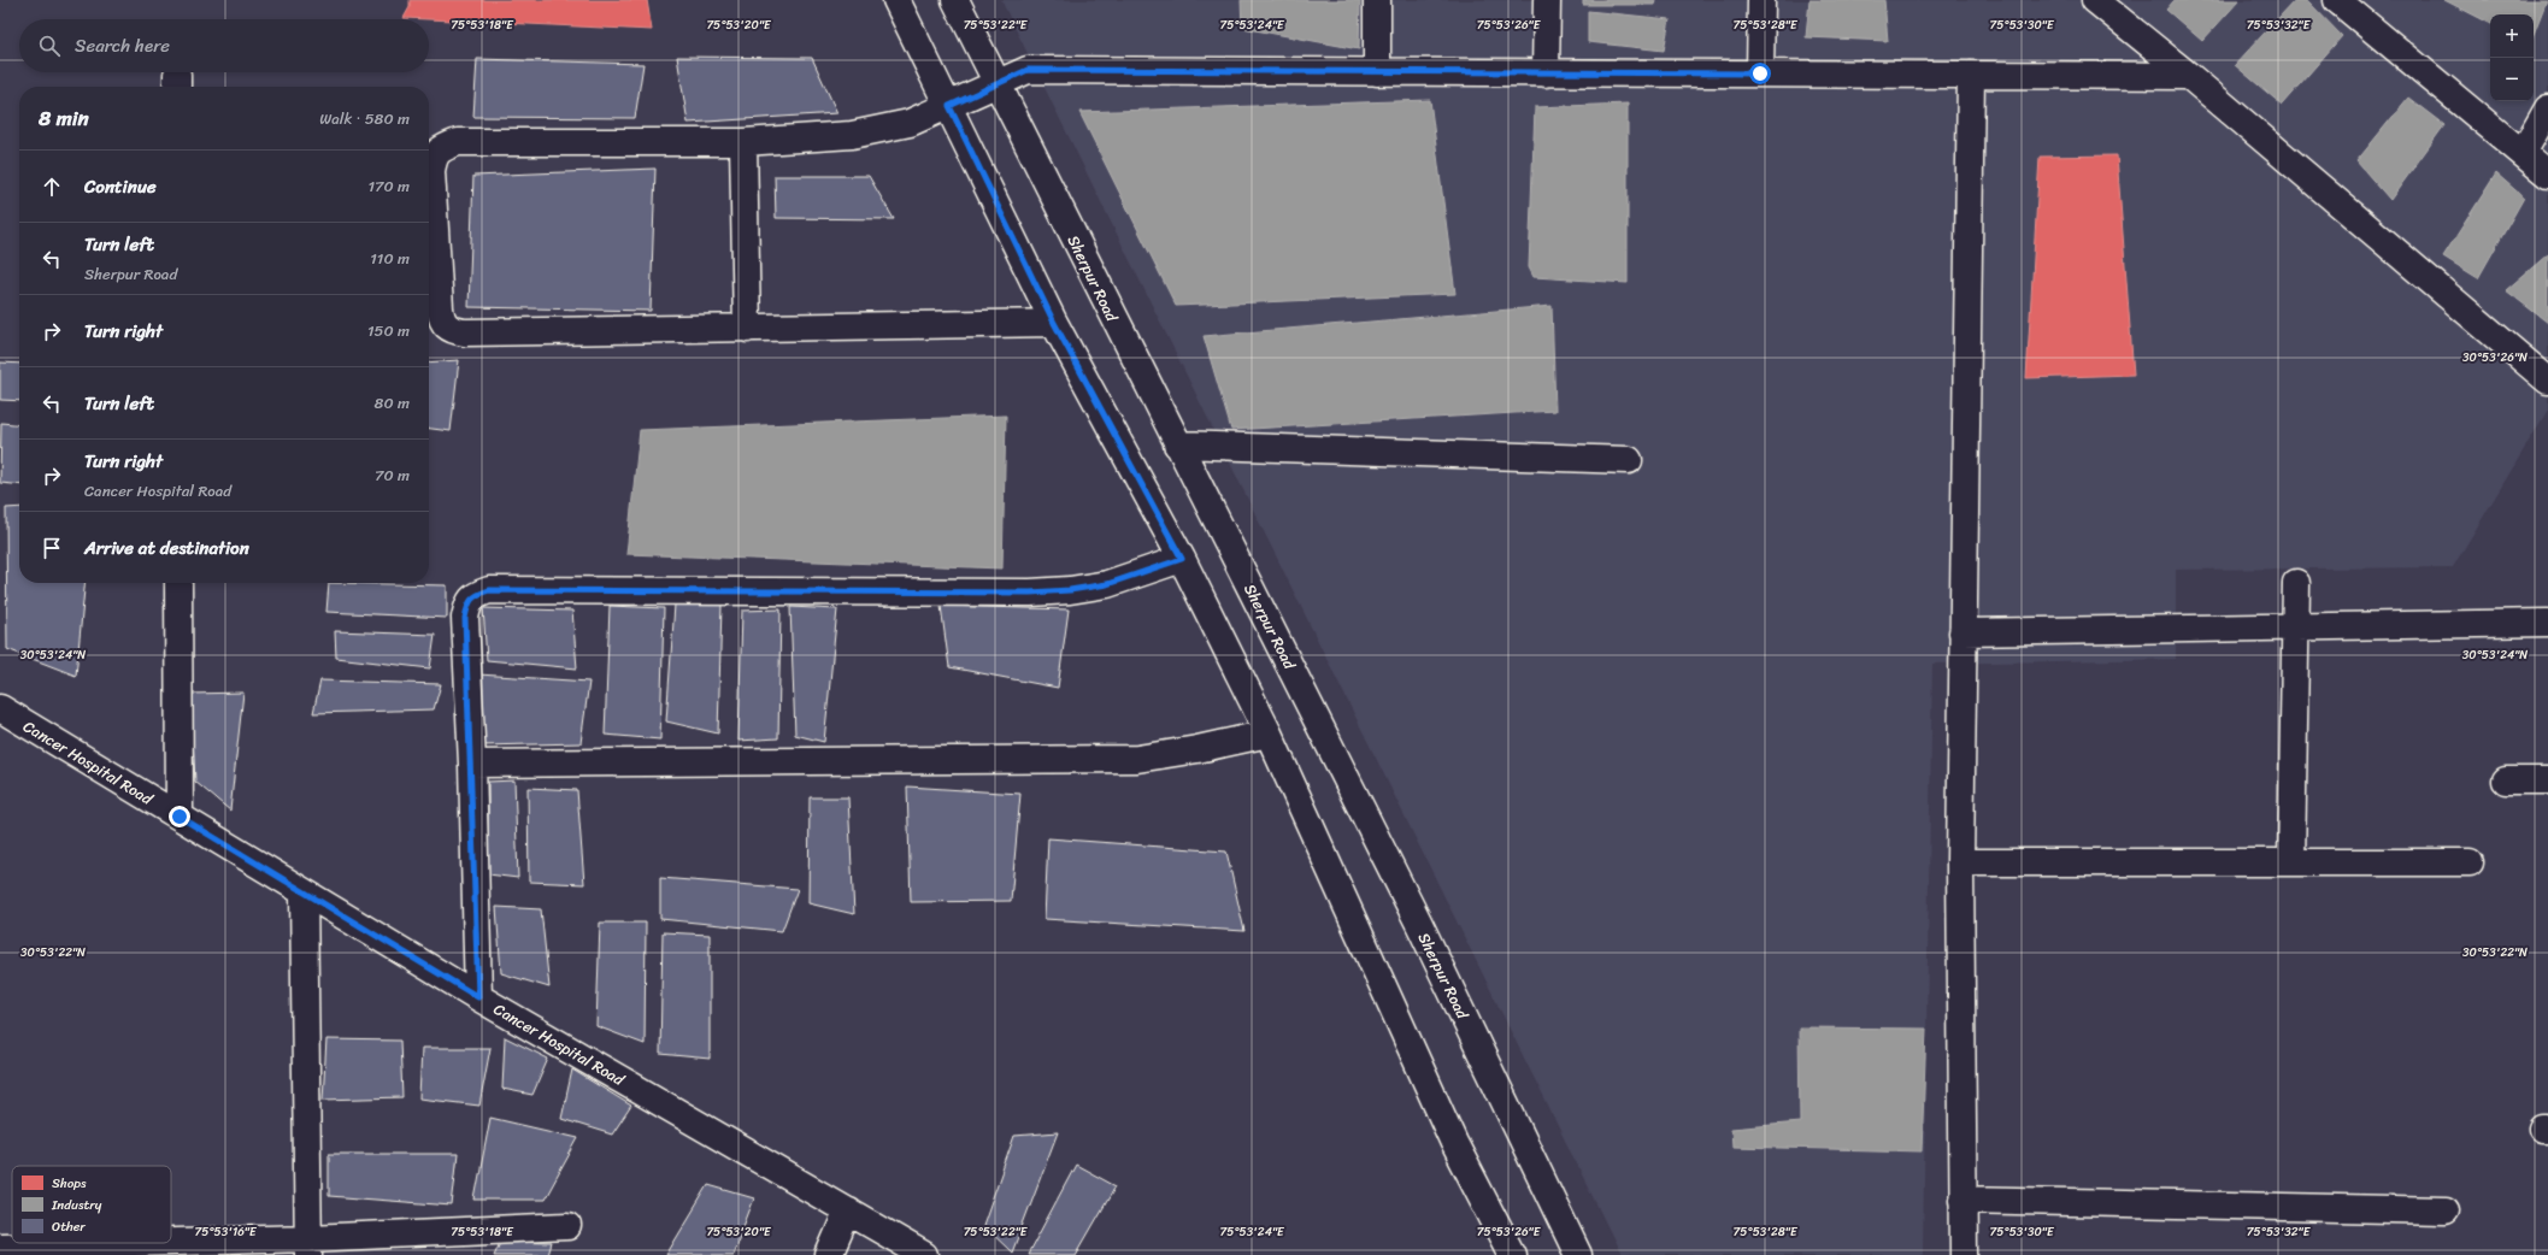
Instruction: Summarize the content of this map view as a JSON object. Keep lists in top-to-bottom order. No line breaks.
{"streets":{"street":["Sherpur Road","Cancer Hospital Road"]},"legend":["Shops","Industry","Other"],"page":{"map_buttons":["+","−"],"search":"Search here","heading":["8 min","Walk · 580 m"],"list":[["Continue","170 m"],["Turn left","Sherpur Road","110 m"],["Turn right","150 m"],["Turn left","80 m"],["Turn right","Cancer Hospital Road","70 m"],"Arrive at destination"]},"coordinates":["75°53'18\"E","75°53'20\"E","75°53'22\"E","75°53'24\"E","75°53'26\"E","75°53'28\"E","75°53'30\"E","75°53'32\"E","30°53'26\"N","30°53'24\"N","30°53'22\"N","75°53'16\"E"]}
